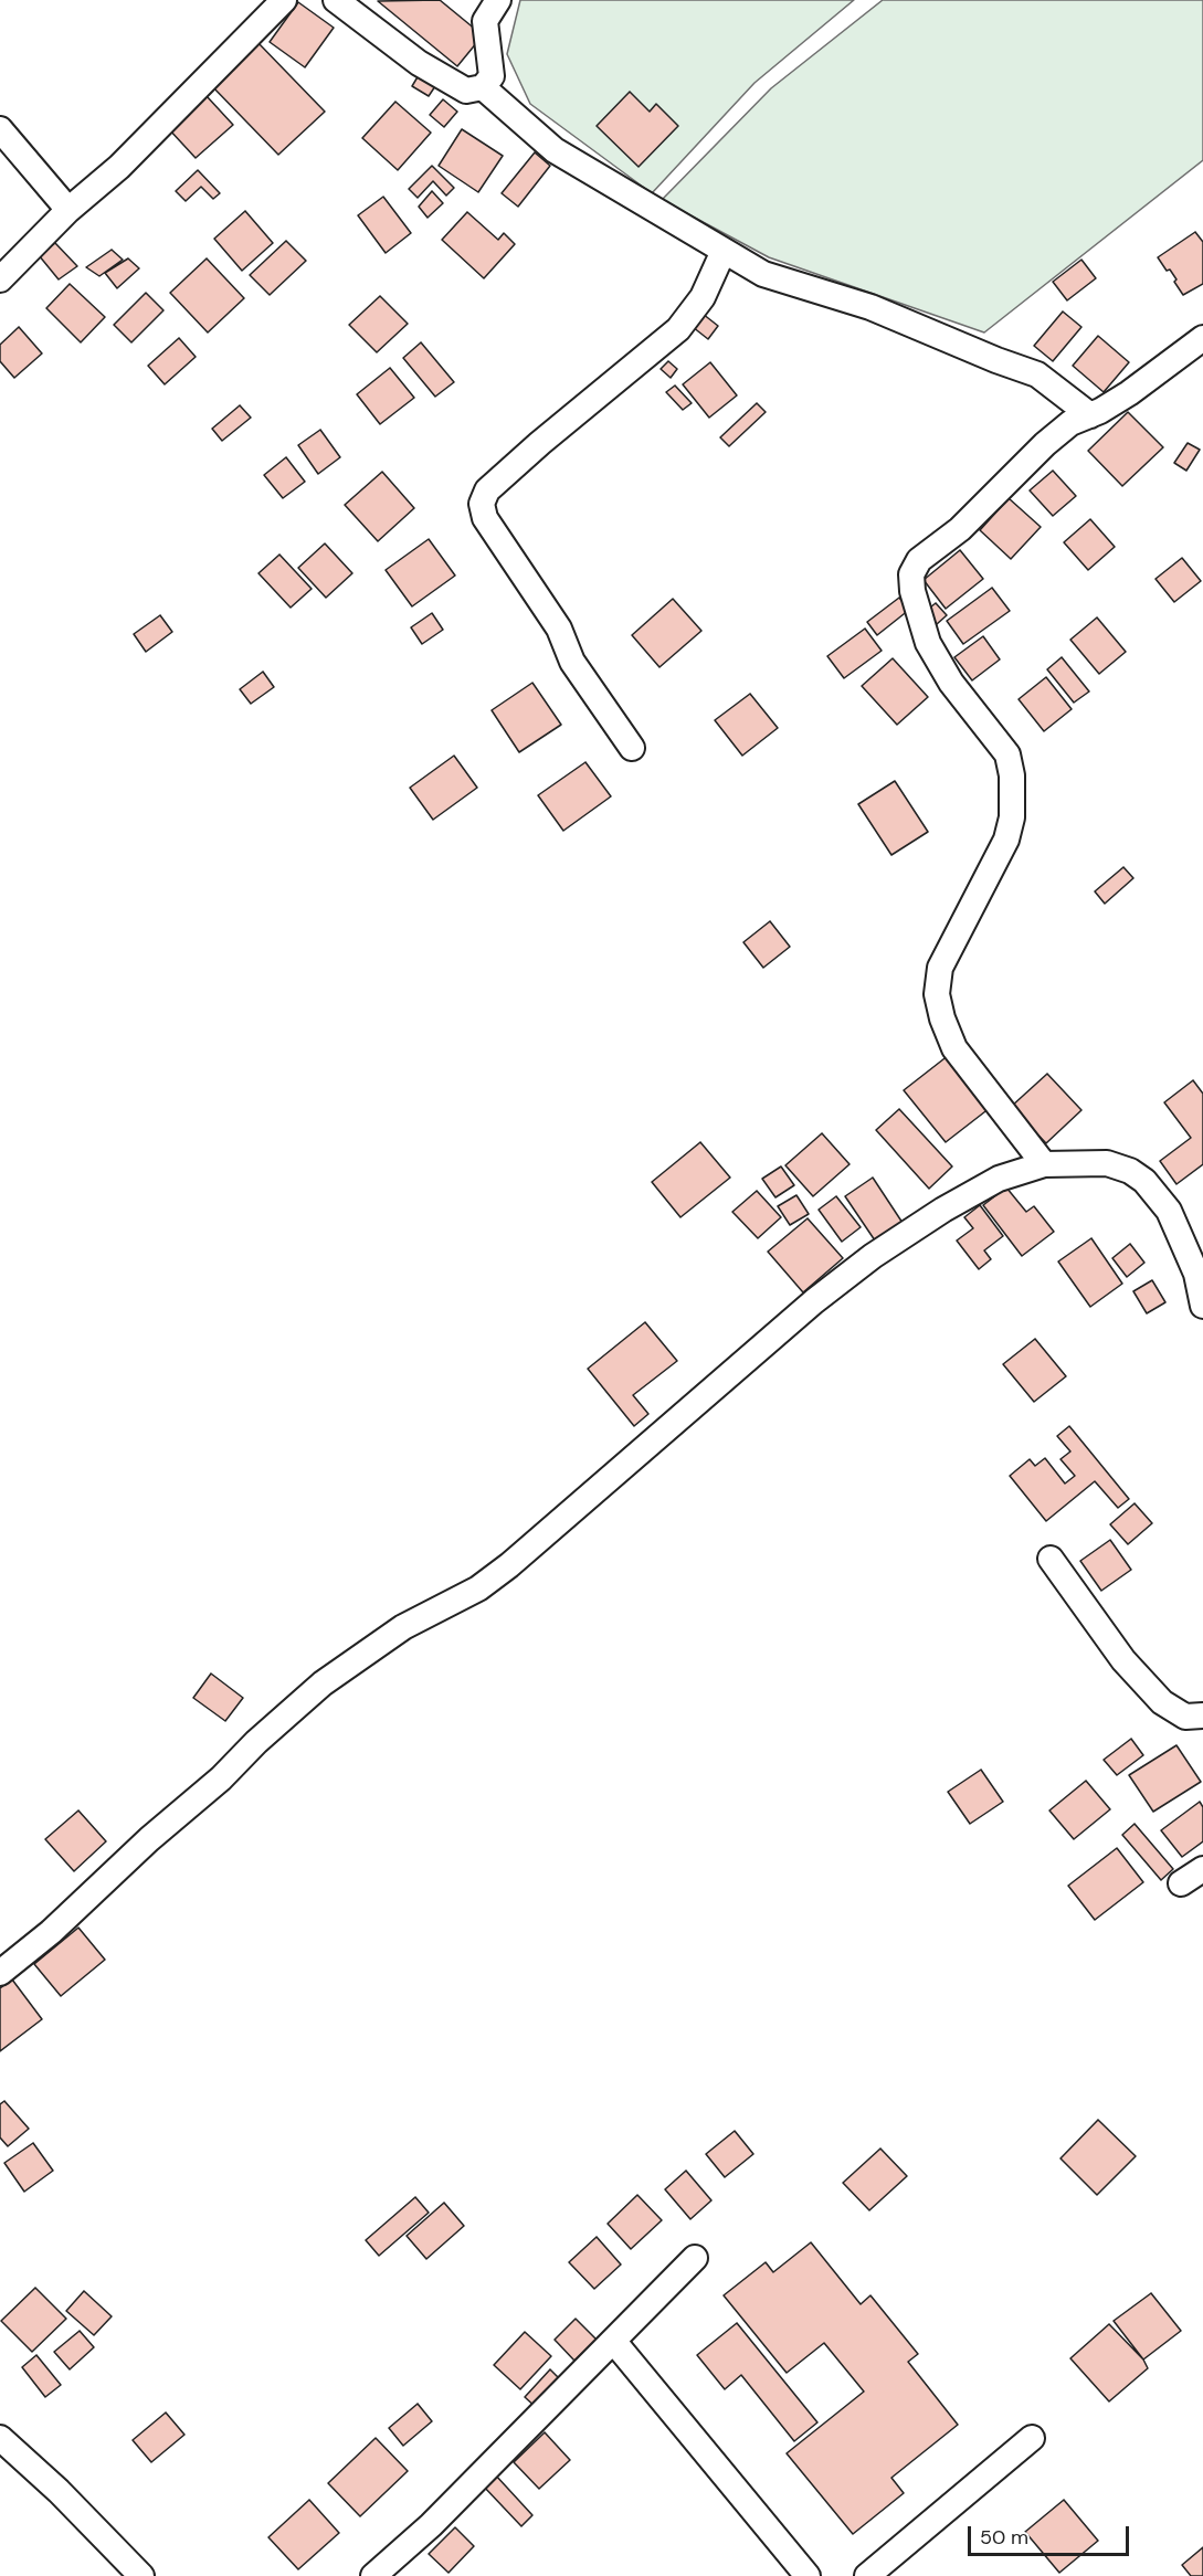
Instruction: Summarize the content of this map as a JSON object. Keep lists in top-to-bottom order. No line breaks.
{"scale_bar":"50 m"}
